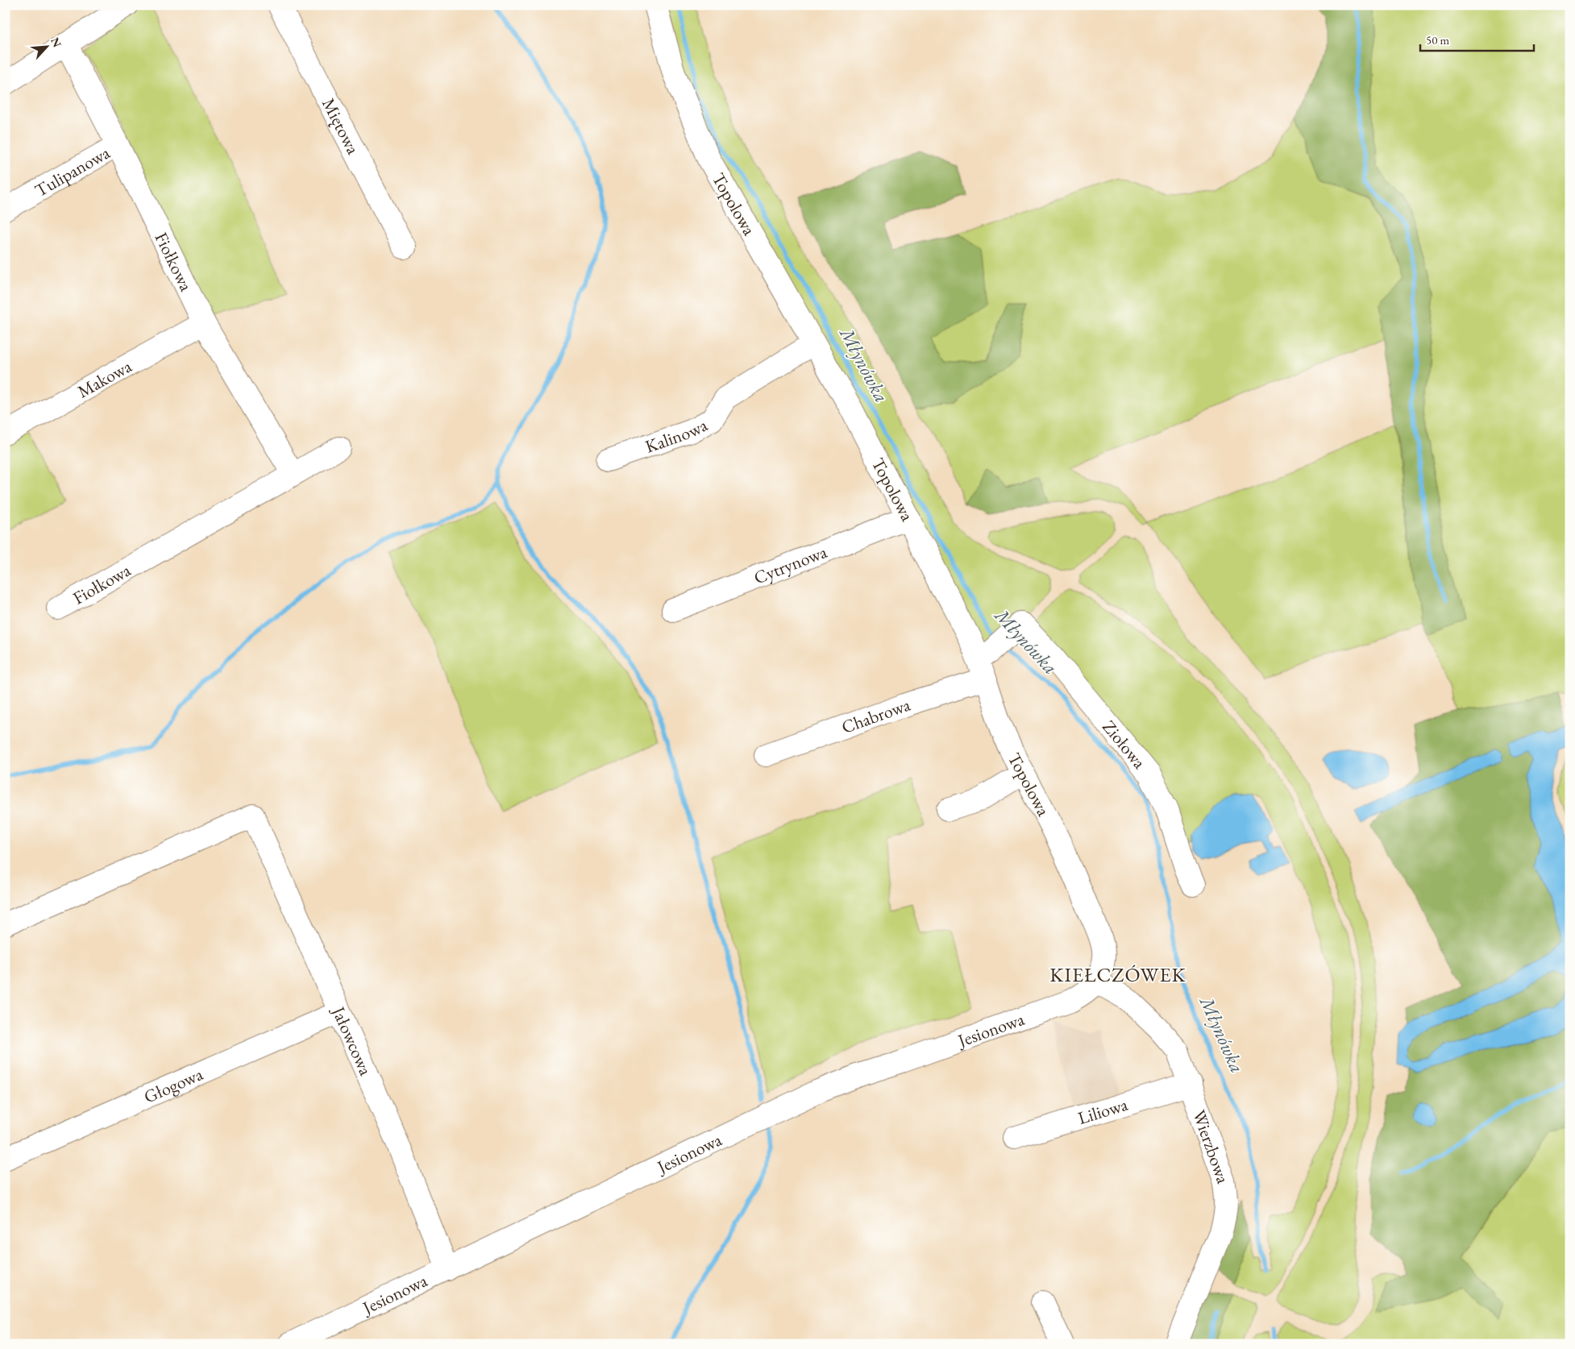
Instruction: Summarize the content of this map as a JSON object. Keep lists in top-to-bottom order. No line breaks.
{"streets":{"street":["Miętowa","Tulipanowa","Topolowa","Fiołkowa","Makowa","Kalinowa","Cytrynowa","Chabrowa","Ziołowa","Jesionowa","Jałowcowa","Głogowa","Liliowa","Wierzbowa"]},"crossings":[["Tulipanowa","Fiołkowa"],["Topolowa","Kalinowa"],["Topolowa","Cytrynowa"],["Topolowa","Chabrowa"],["Topolowa","Ziołowa"],["Topolowa","Jesionowa"],["Topolowa","Wierzbowa"],["Fiołkowa","Makowa"],["Jesionowa","Jałowcowa"],["Jesionowa","Wierzbowa"],["Jałowcowa","Głogowa"],["Liliowa","Wierzbowa"]],"districts":["KIEŁCZÓWEK"],"water":["Młynówka"],"scale_bar":"50 m","north":"top right"}
